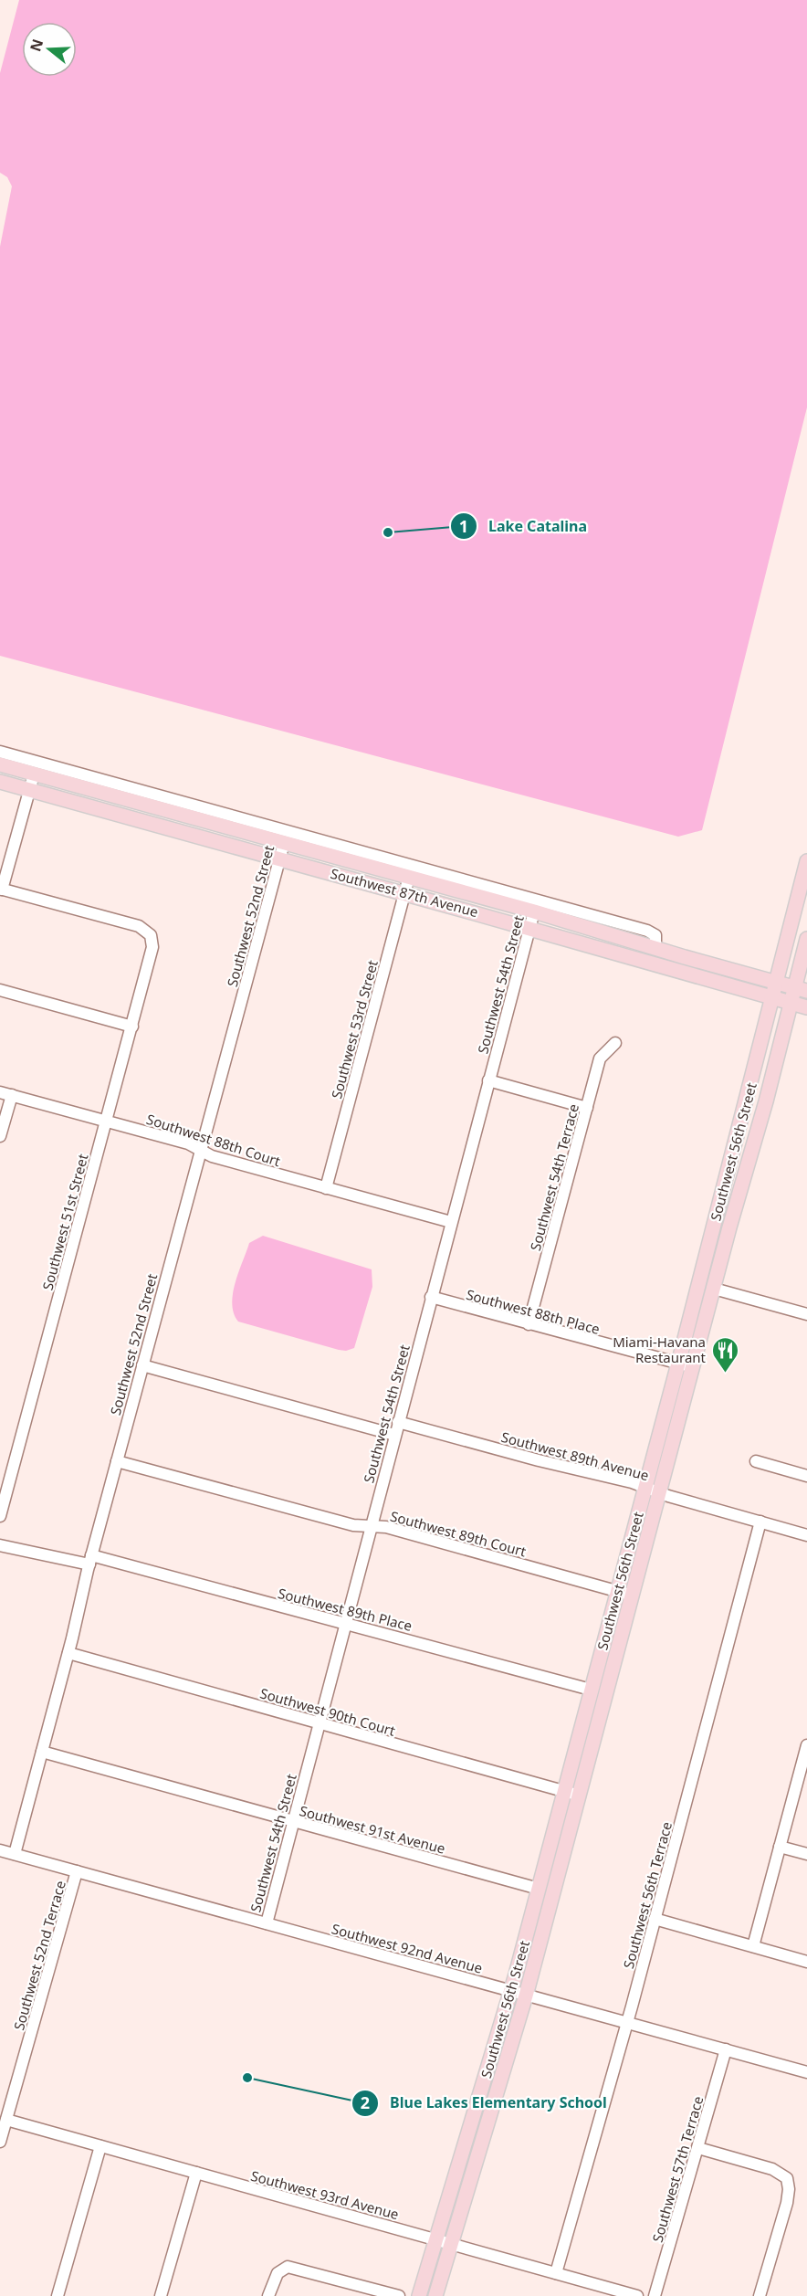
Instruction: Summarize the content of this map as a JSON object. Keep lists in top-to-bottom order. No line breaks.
{"streets":{"main road":["Southwest 87th Avenue","Southwest 56th Street"],"street":["Southwest 52nd Street","Southwest 54th Street","Southwest 53rd Street","Southwest 88th Court","Southwest 54th Terrace","Southwest 51st Street","Southwest 88th Place","Southwest 89th Avenue","Southwest 89th Court","Southwest 89th Place","Southwest 90th Court","Southwest 91st Avenue","Southwest 56th Terrace","Southwest 92nd Avenue","Southwest 52nd Terrace","Southwest 57th Terrace","Southwest 93rd Avenue"]},"crossings":[["Southwest 87th Avenue","Southwest 52nd Street"],["Southwest 87th Avenue","Southwest 54th Street"],["Southwest 87th Avenue","Southwest 53rd Street"],["Southwest 87th Avenue","Southwest 56th Street"],["Southwest 52nd Street","Southwest 88th Court"],["Southwest 52nd Street","Southwest 89th Court"],["Southwest 52nd Street","Southwest 89th Place"],["Southwest 52nd Street","Southwest 90th Court"],["Southwest 52nd Street","Southwest 91st Avenue"],["Southwest 52nd Street","Southwest 92nd Avenue"],["Southwest 54th Street","Southwest 88th Court"],["Southwest 54th Street","Southwest 88th Place"],["Southwest 54th Street","Southwest 89th Avenue"],["Southwest 54th Street","Southwest 89th Court"],["Southwest 54th Street","Southwest 89th Place"],["Southwest 54th Street","Southwest 90th Court"],["Southwest 54th Street","Southwest 91st Avenue"],["Southwest 54th Street","Southwest 92nd Avenue"],["Southwest 53rd Street","Southwest 88th Court"],["Southwest 88th Court","Southwest 51st Street"],["Southwest 56th Street","Southwest 88th Place"],["Southwest 56th Street","Southwest 89th Avenue"],["Southwest 56th Street","Southwest 89th Court"],["Southwest 56th Street","Southwest 89th Place"],["Southwest 56th Street","Southwest 90th Court"],["Southwest 56th Street","Southwest 91st Avenue"],["Southwest 56th Street","Southwest 92nd Avenue"],["Southwest 56th Street","Southwest 93rd Avenue"],["Southwest 54th Terrace","Southwest 88th Place"],["Southwest 89th Avenue","Southwest 56th Terrace"],["Southwest 56th Terrace","Southwest 92nd Avenue"],["Southwest 56th Terrace","Southwest 93rd Avenue"],["Southwest 92nd Avenue","Southwest 52nd Terrace"],["Southwest 92nd Avenue","Southwest 57th Terrace"],["Southwest 52nd Terrace","Southwest 93rd Avenue"]],"places":{"other":["Lake Catalina","Blue Lakes Elementary School"],"restaurant":["Miami-Havana Restaurant"]},"north":"left"}
